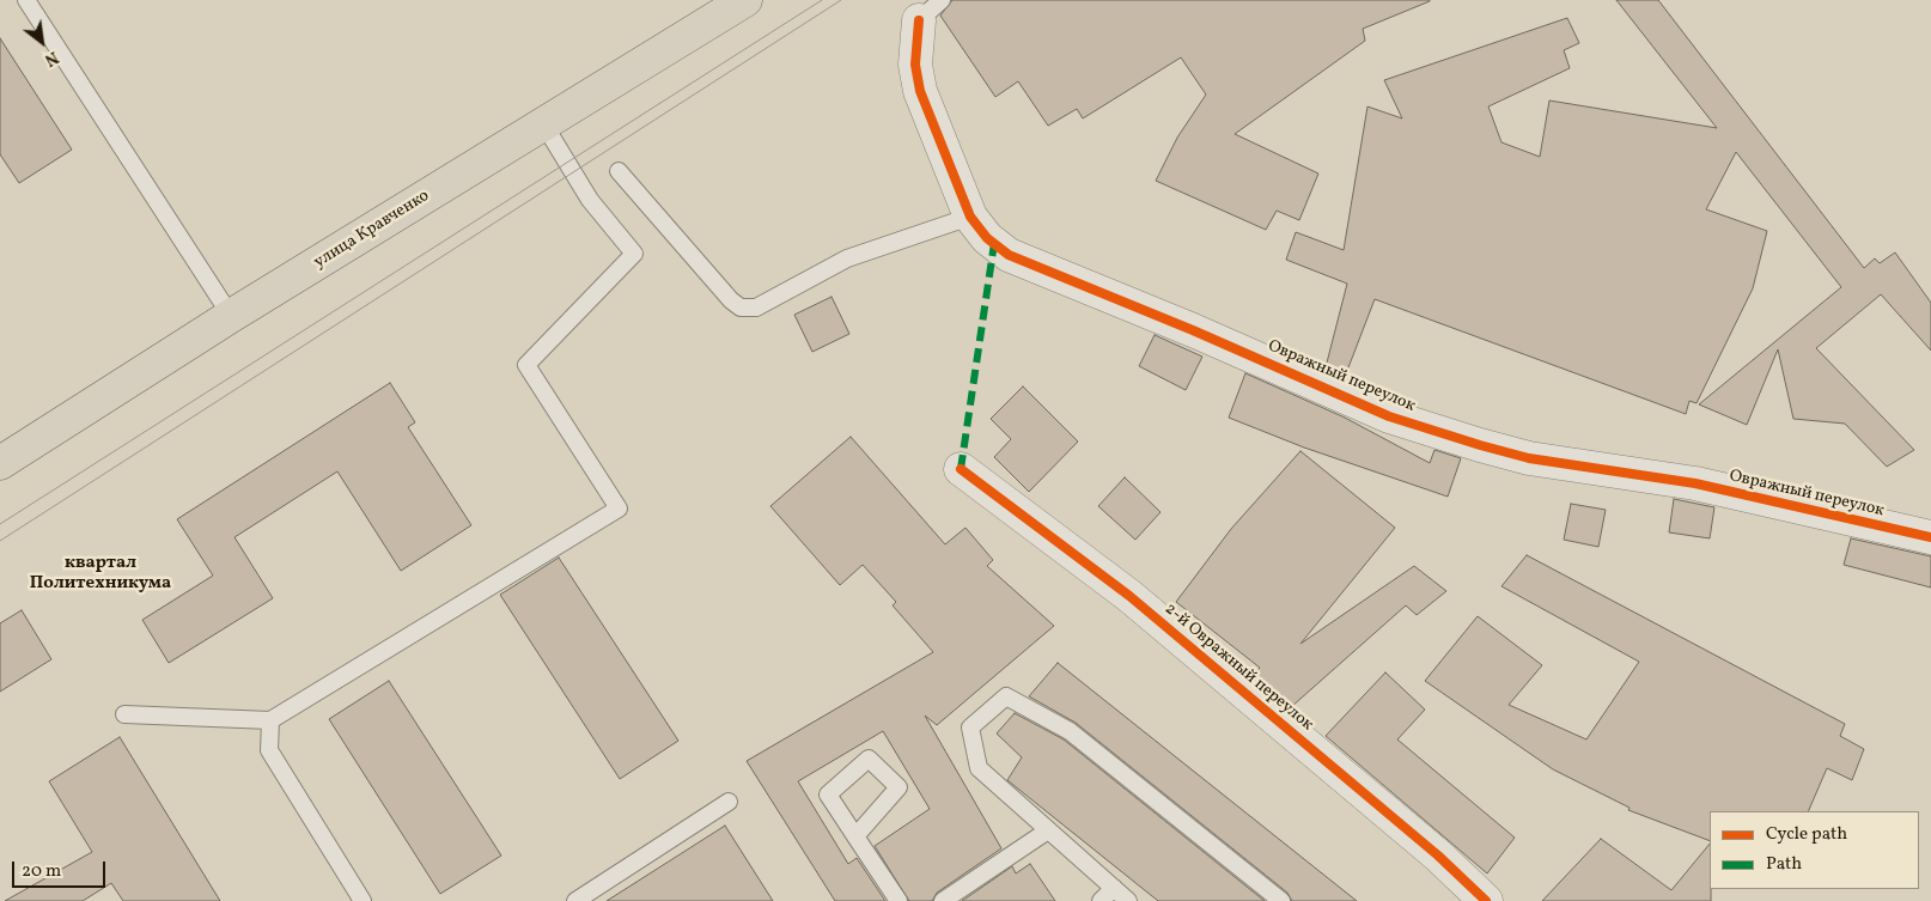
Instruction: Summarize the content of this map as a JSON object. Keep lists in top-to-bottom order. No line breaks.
{"streets":{"main road":["улица Кравченко"],"street":["Овражный переулок","2-й Овражный переулок"]},"districts":["квартал Политехникума"],"legend":["Cycle path","Path"],"scale_bar":"20 m","north":"bottom right"}
